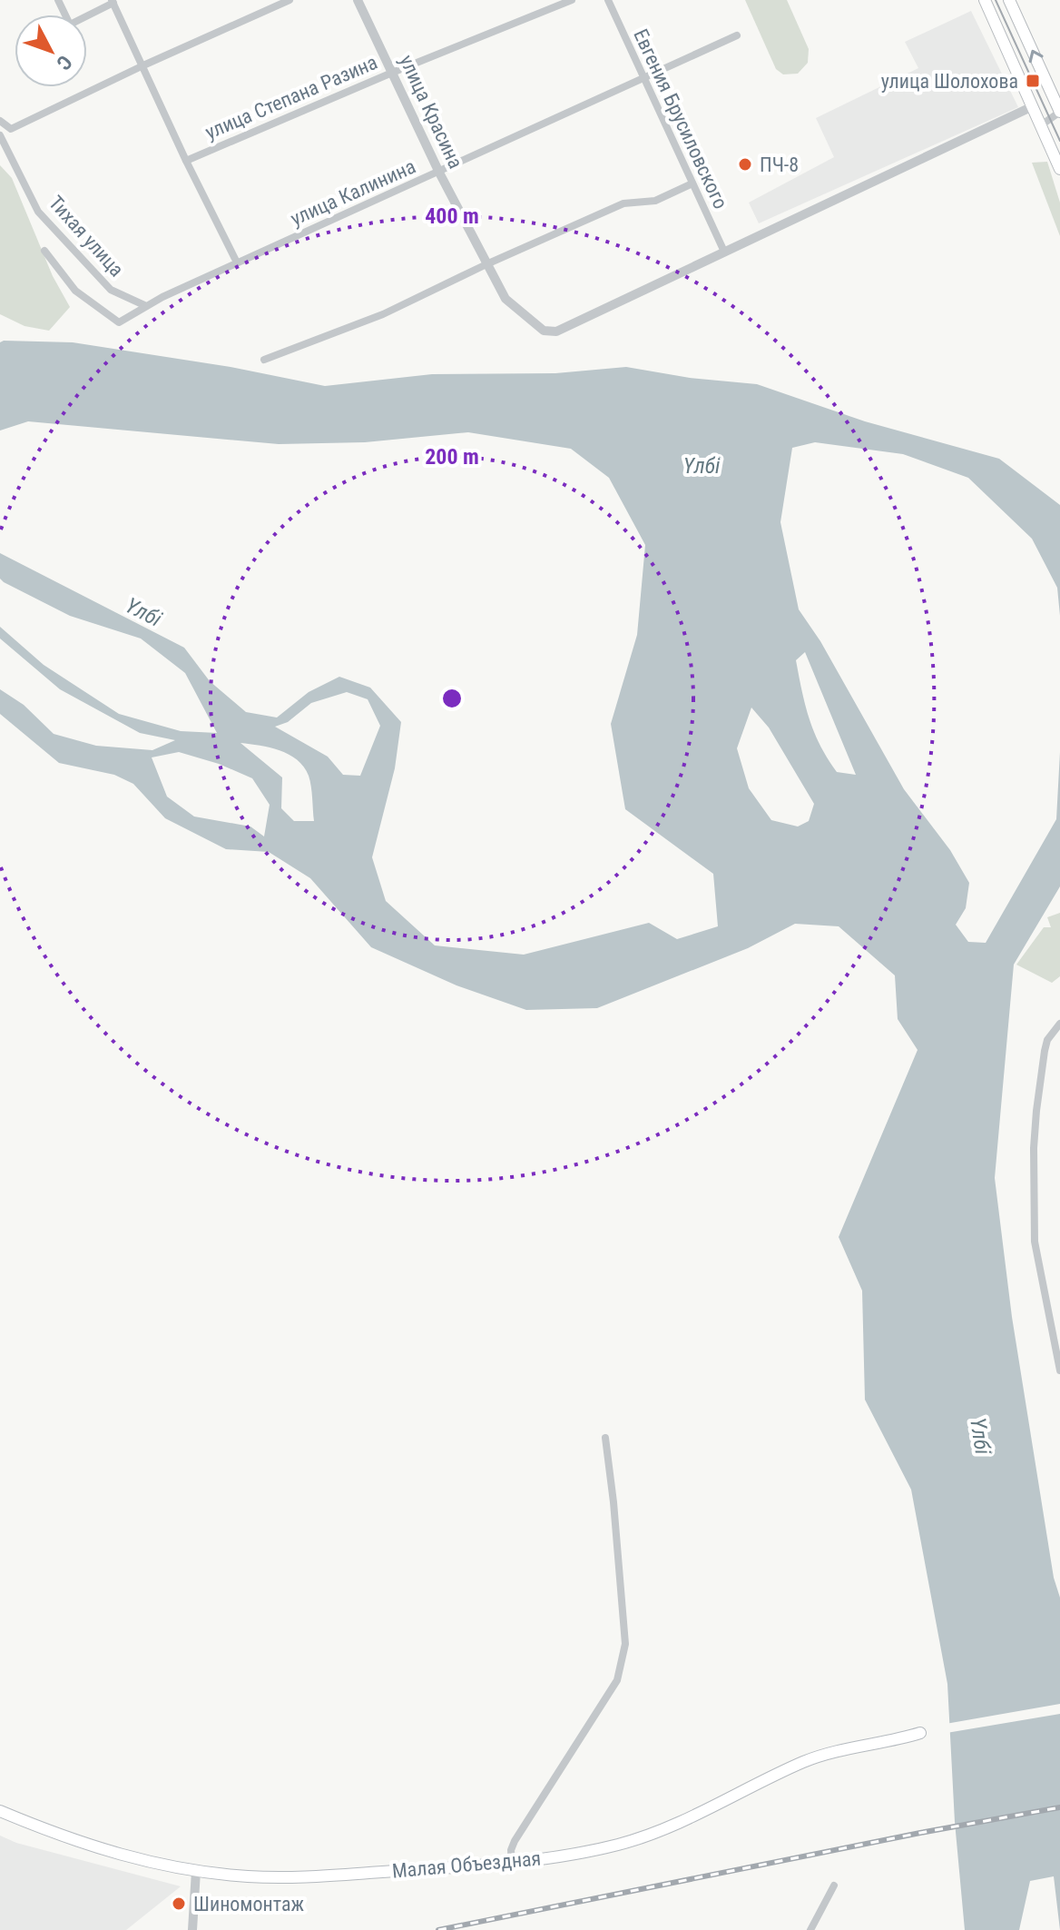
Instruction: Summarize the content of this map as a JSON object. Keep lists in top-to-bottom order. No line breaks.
{"streets":{"main road":["Малая Объездная"],"street":["улица Степана Разина","улица Красина","Евгения Брусиловского","улица Калинина","Тихая улица"]},"crossings":[["улица Степана Разина","улица Красина"],["улица Красина","Евгения Брусиловского"],["улица Красина","улица Калинина"],["Евгения Брусиловского","улица Калинина"],["улица Калинина","Тихая улица"]],"water":["Үлбі"],"places":{"transit":["улица Шолохова"],"other":["ПЧ-8","Шиномонтаж"]},"north":"bottom right","rings":["400 m","200 m"]}
